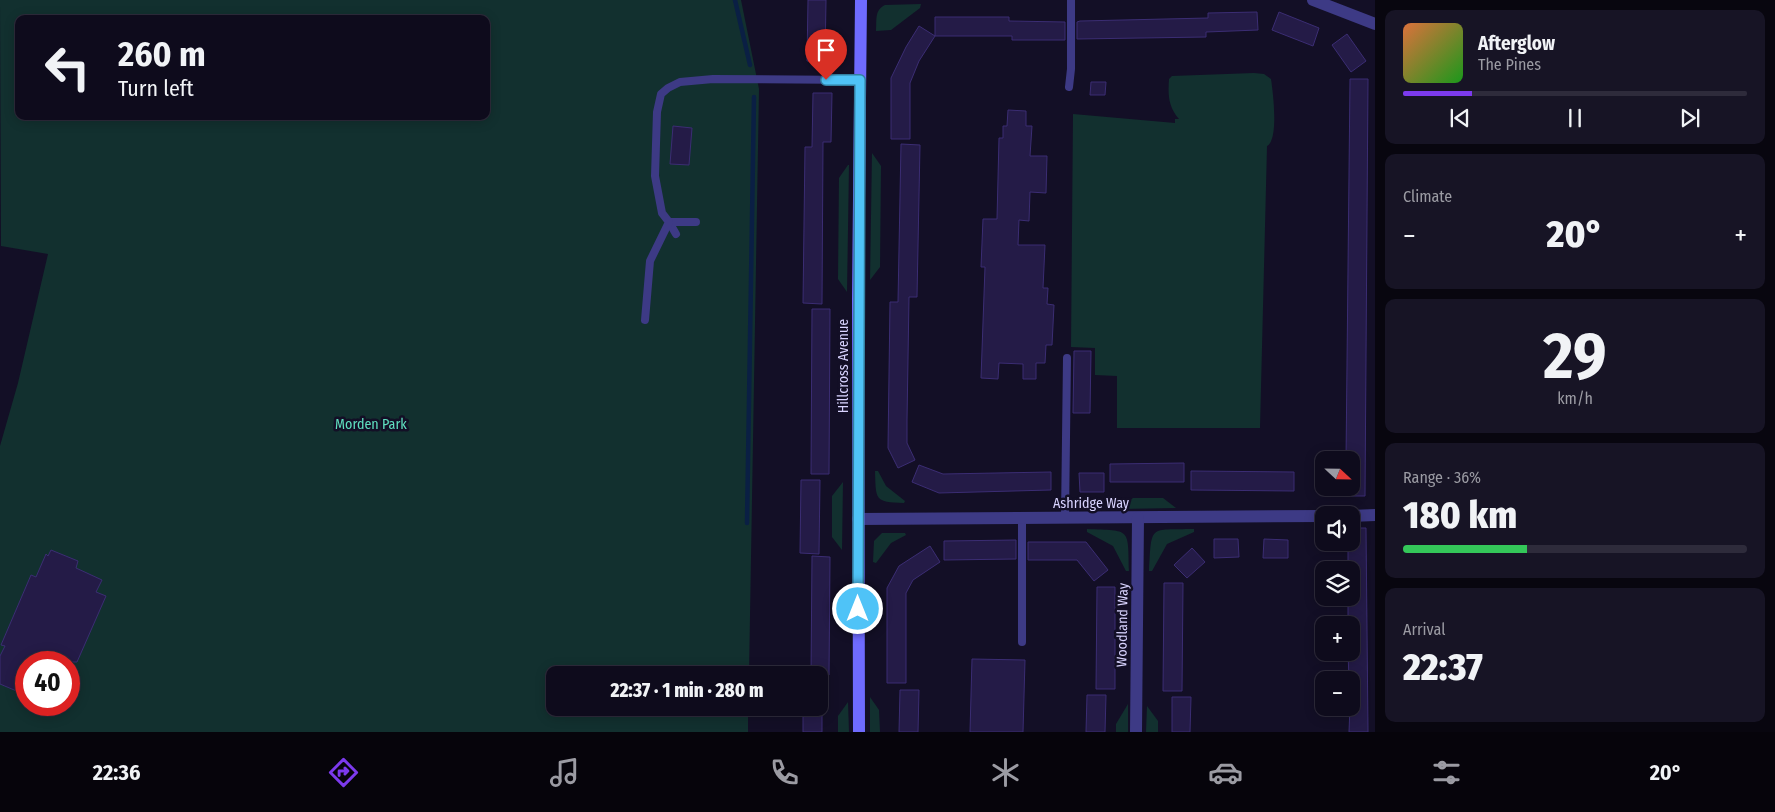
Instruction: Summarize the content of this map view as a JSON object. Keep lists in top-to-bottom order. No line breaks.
{"streets":{"street":["Hillcross Avenue","Ashridge Way","Woodland Way"]},"crossings":[["Hillcross Avenue","Ashridge Way"],["Ashridge Way","Woodland Way"]],"parks":["Morden Park"],"north":"right","page":{"turn":["260 m","Turn left"],"song":["Afterglow","The Pines"],"tile":["Climate",["29","km/h"],["Range · 36%","180 km"],["Arrival","22:37"]],"heat":["−","20°","+"],"map_buttons":["+","−"],"limit":"40","trip":"22:37 · 1 min · 280 m","tabs":["22:36","20°"]}}
